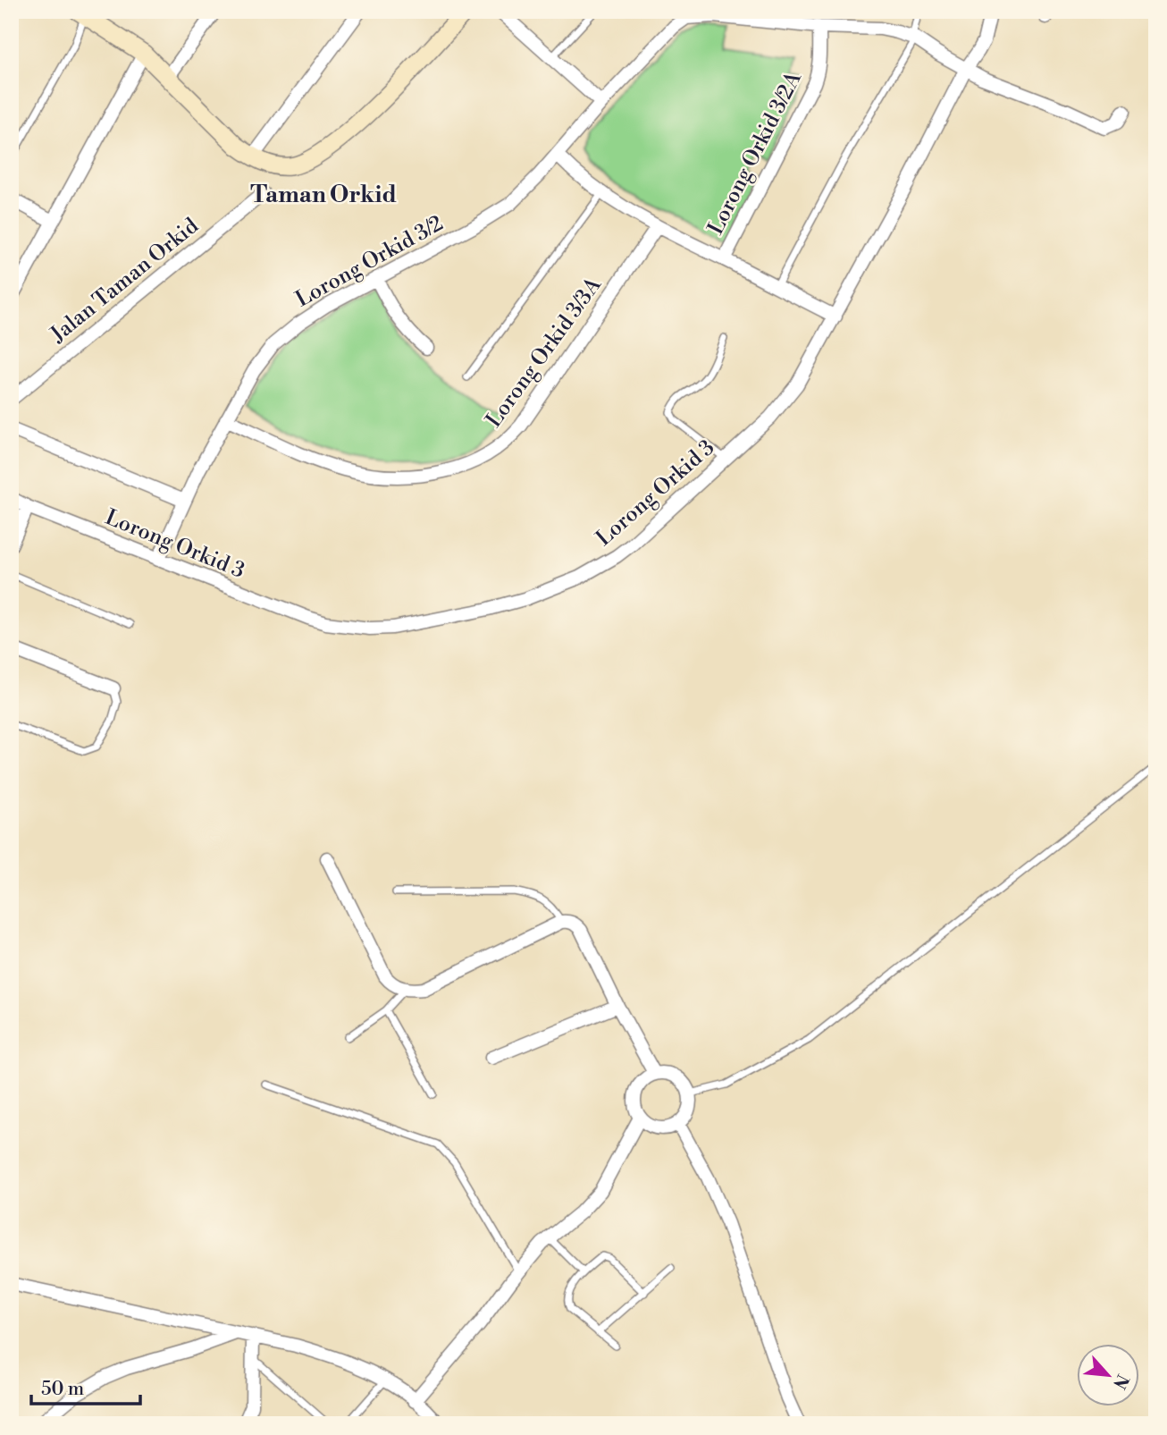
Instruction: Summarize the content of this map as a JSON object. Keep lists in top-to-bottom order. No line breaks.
{"streets":{"street":["Lorong Orkid 3/2A","Lorong Orkid 3/2","Jalan Taman Orkid","Lorong Orkid 3/3A","Lorong Orkid 3"]},"crossings":[["Lorong Orkid 3/2A","Lorong Orkid 3/2"],["Lorong Orkid 3/2","Lorong Orkid 3/3A"],["Lorong Orkid 3/2","Lorong Orkid 3"]],"districts":["Taman Orkid"],"scale_bar":"50 m","north":"bottom right"}
